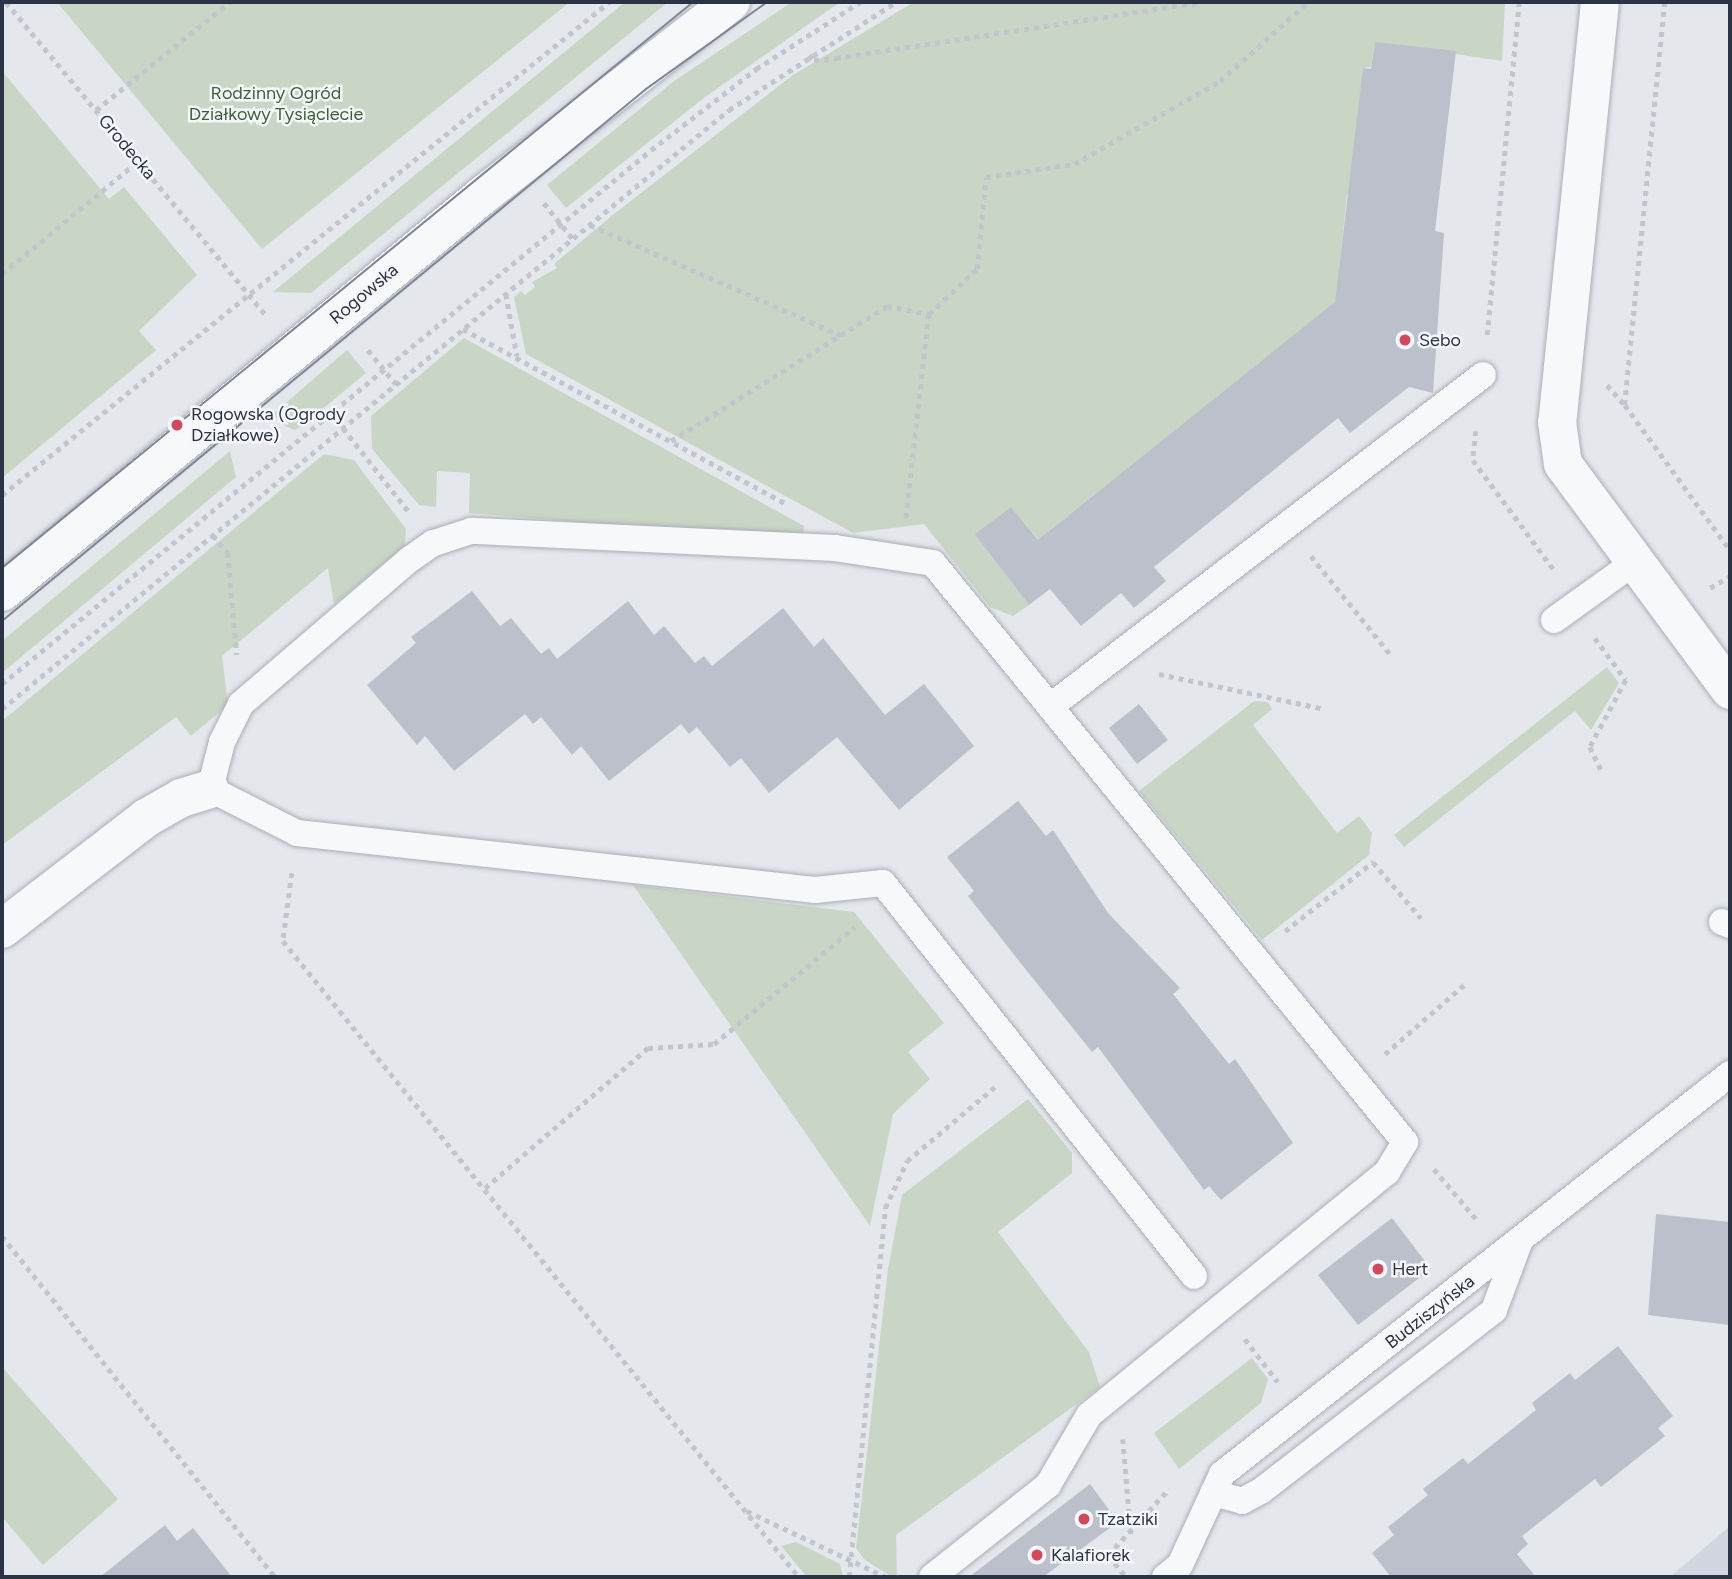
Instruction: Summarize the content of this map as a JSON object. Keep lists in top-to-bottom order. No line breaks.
{"streets":{"street":["Rogowska"],"lane":["Budziszyńska"],"path":["Grodecka"]},"parks":["Rodzinny Ogród Działkowy Tysiąclecie"],"places":["Sebo","Rogowska (Ogrody Działkowe)","Hert","Tzatziki","Kalafiorek"]}
